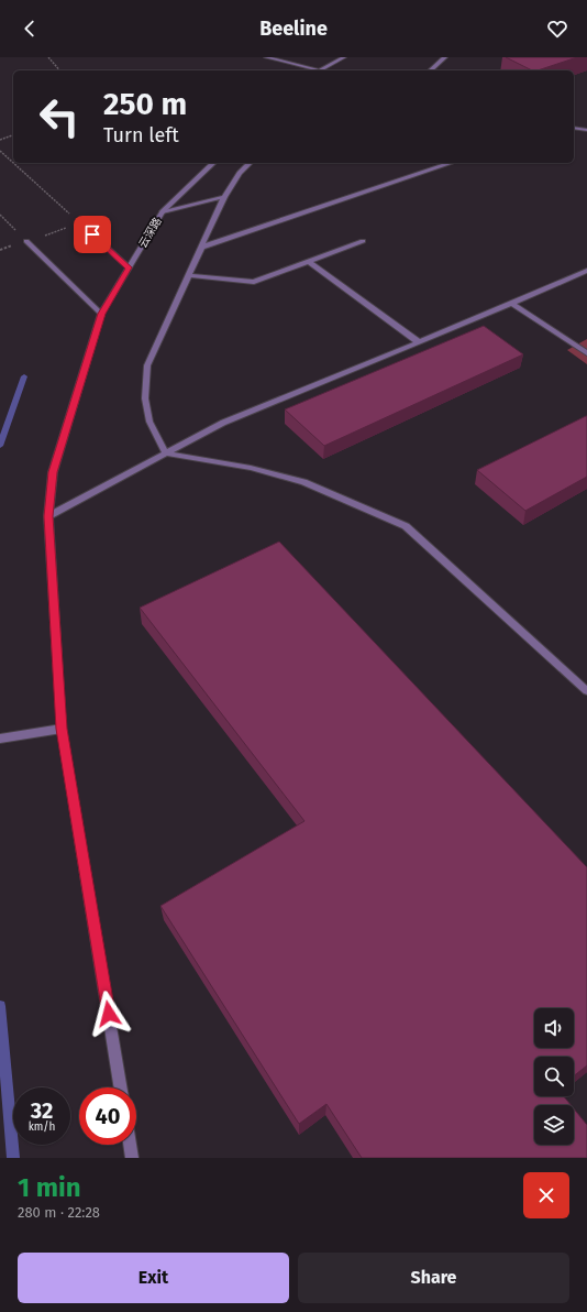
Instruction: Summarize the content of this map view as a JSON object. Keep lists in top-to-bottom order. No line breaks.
{"streets":{"street":["云深路"]},"page":{"header":"Beeline","turn":["250 m","Turn left"],"speed":"32 km/h","limit":"40","heading":["1 min","280 m · 22:28"],"buttons":["Exit","Share"]}}
